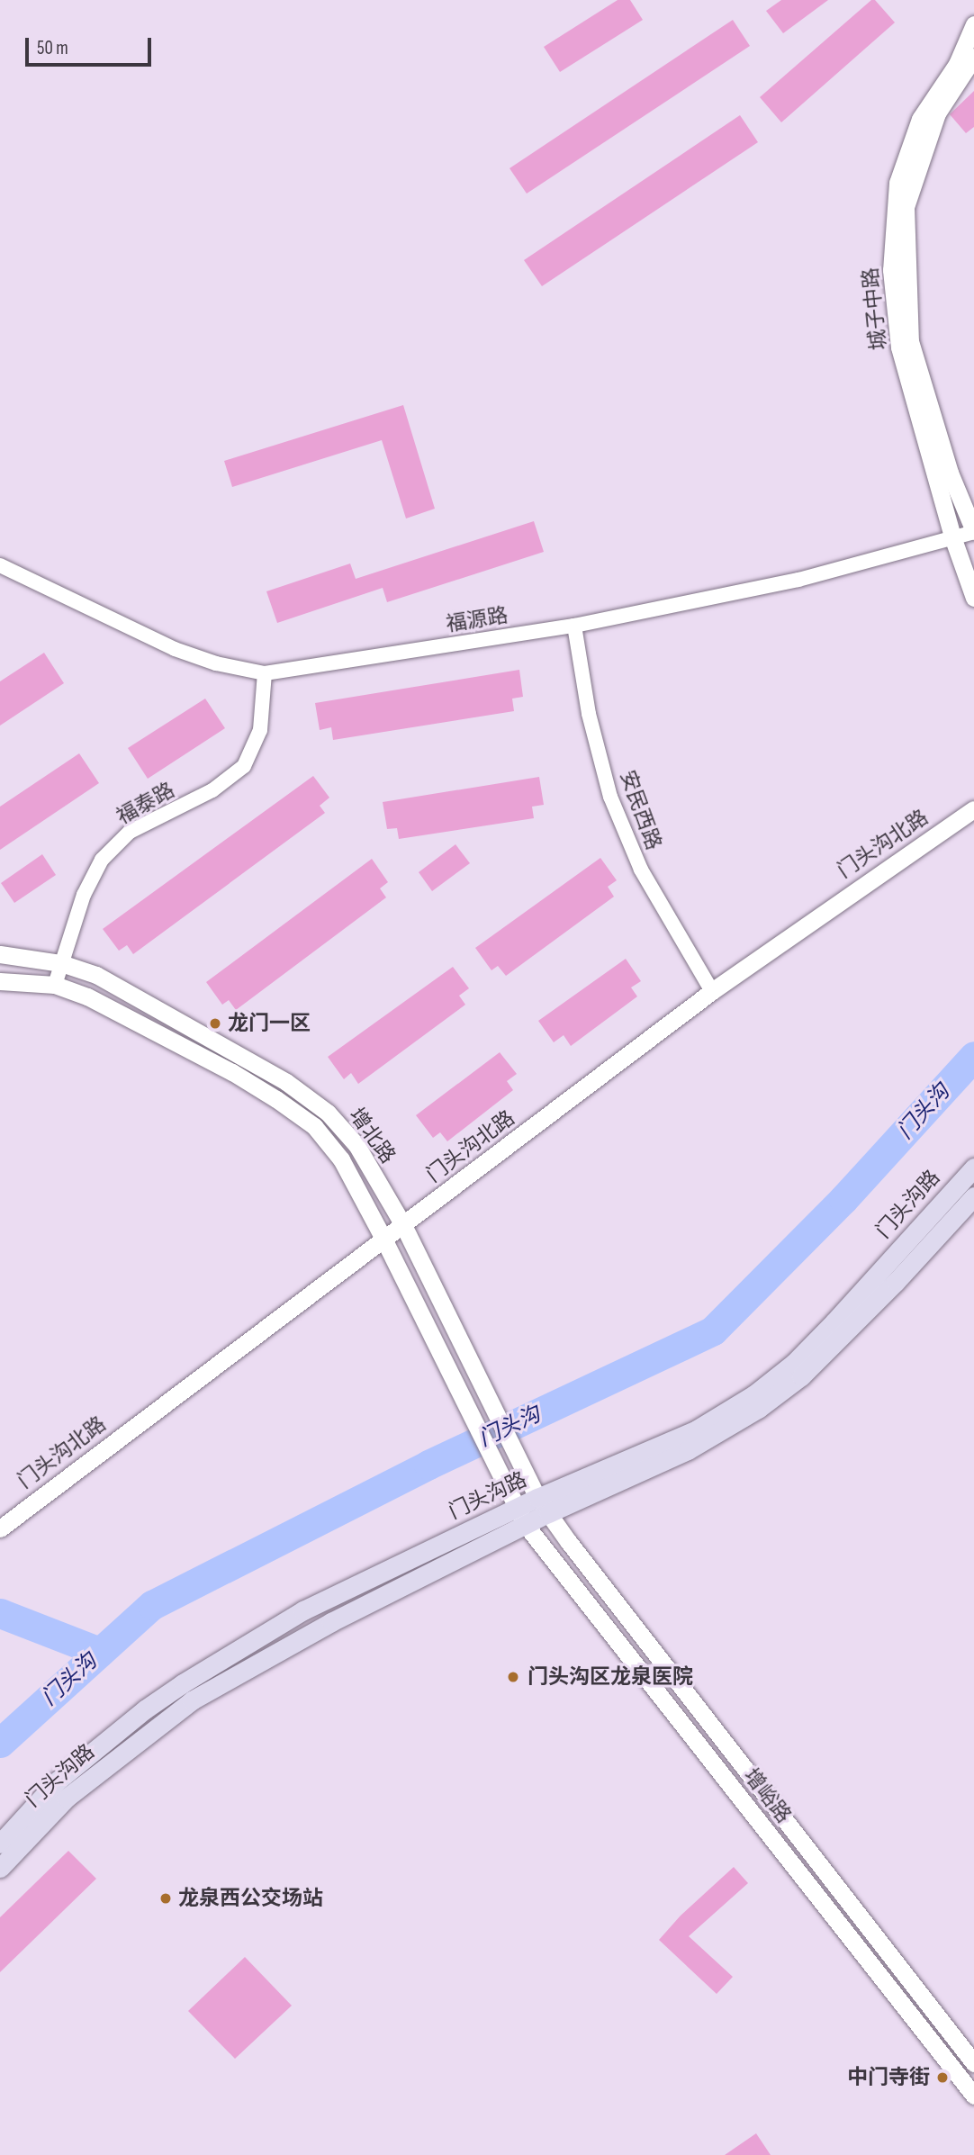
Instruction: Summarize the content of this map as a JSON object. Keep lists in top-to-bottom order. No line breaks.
{"streets":{"main road":["门头沟路"],"street":["城子中路","福源路","福泰路","安民西路","门头沟北路","增北路","增峪路"]},"crossings":[["城子中路","福源路"],["福源路","福泰路"],["福源路","安民西路"],["福泰路","增北路"],["安民西路","门头沟北路"],["门头沟北路","增北路"],["增北路","门头沟路"],["增北路","增峪路"],["门头沟路","增峪路"]],"water":["门头沟"],"places":["龙门一区","门头沟区龙泉医院","龙泉西公交场站","中门寺街"],"scale_bar":"50 m"}
